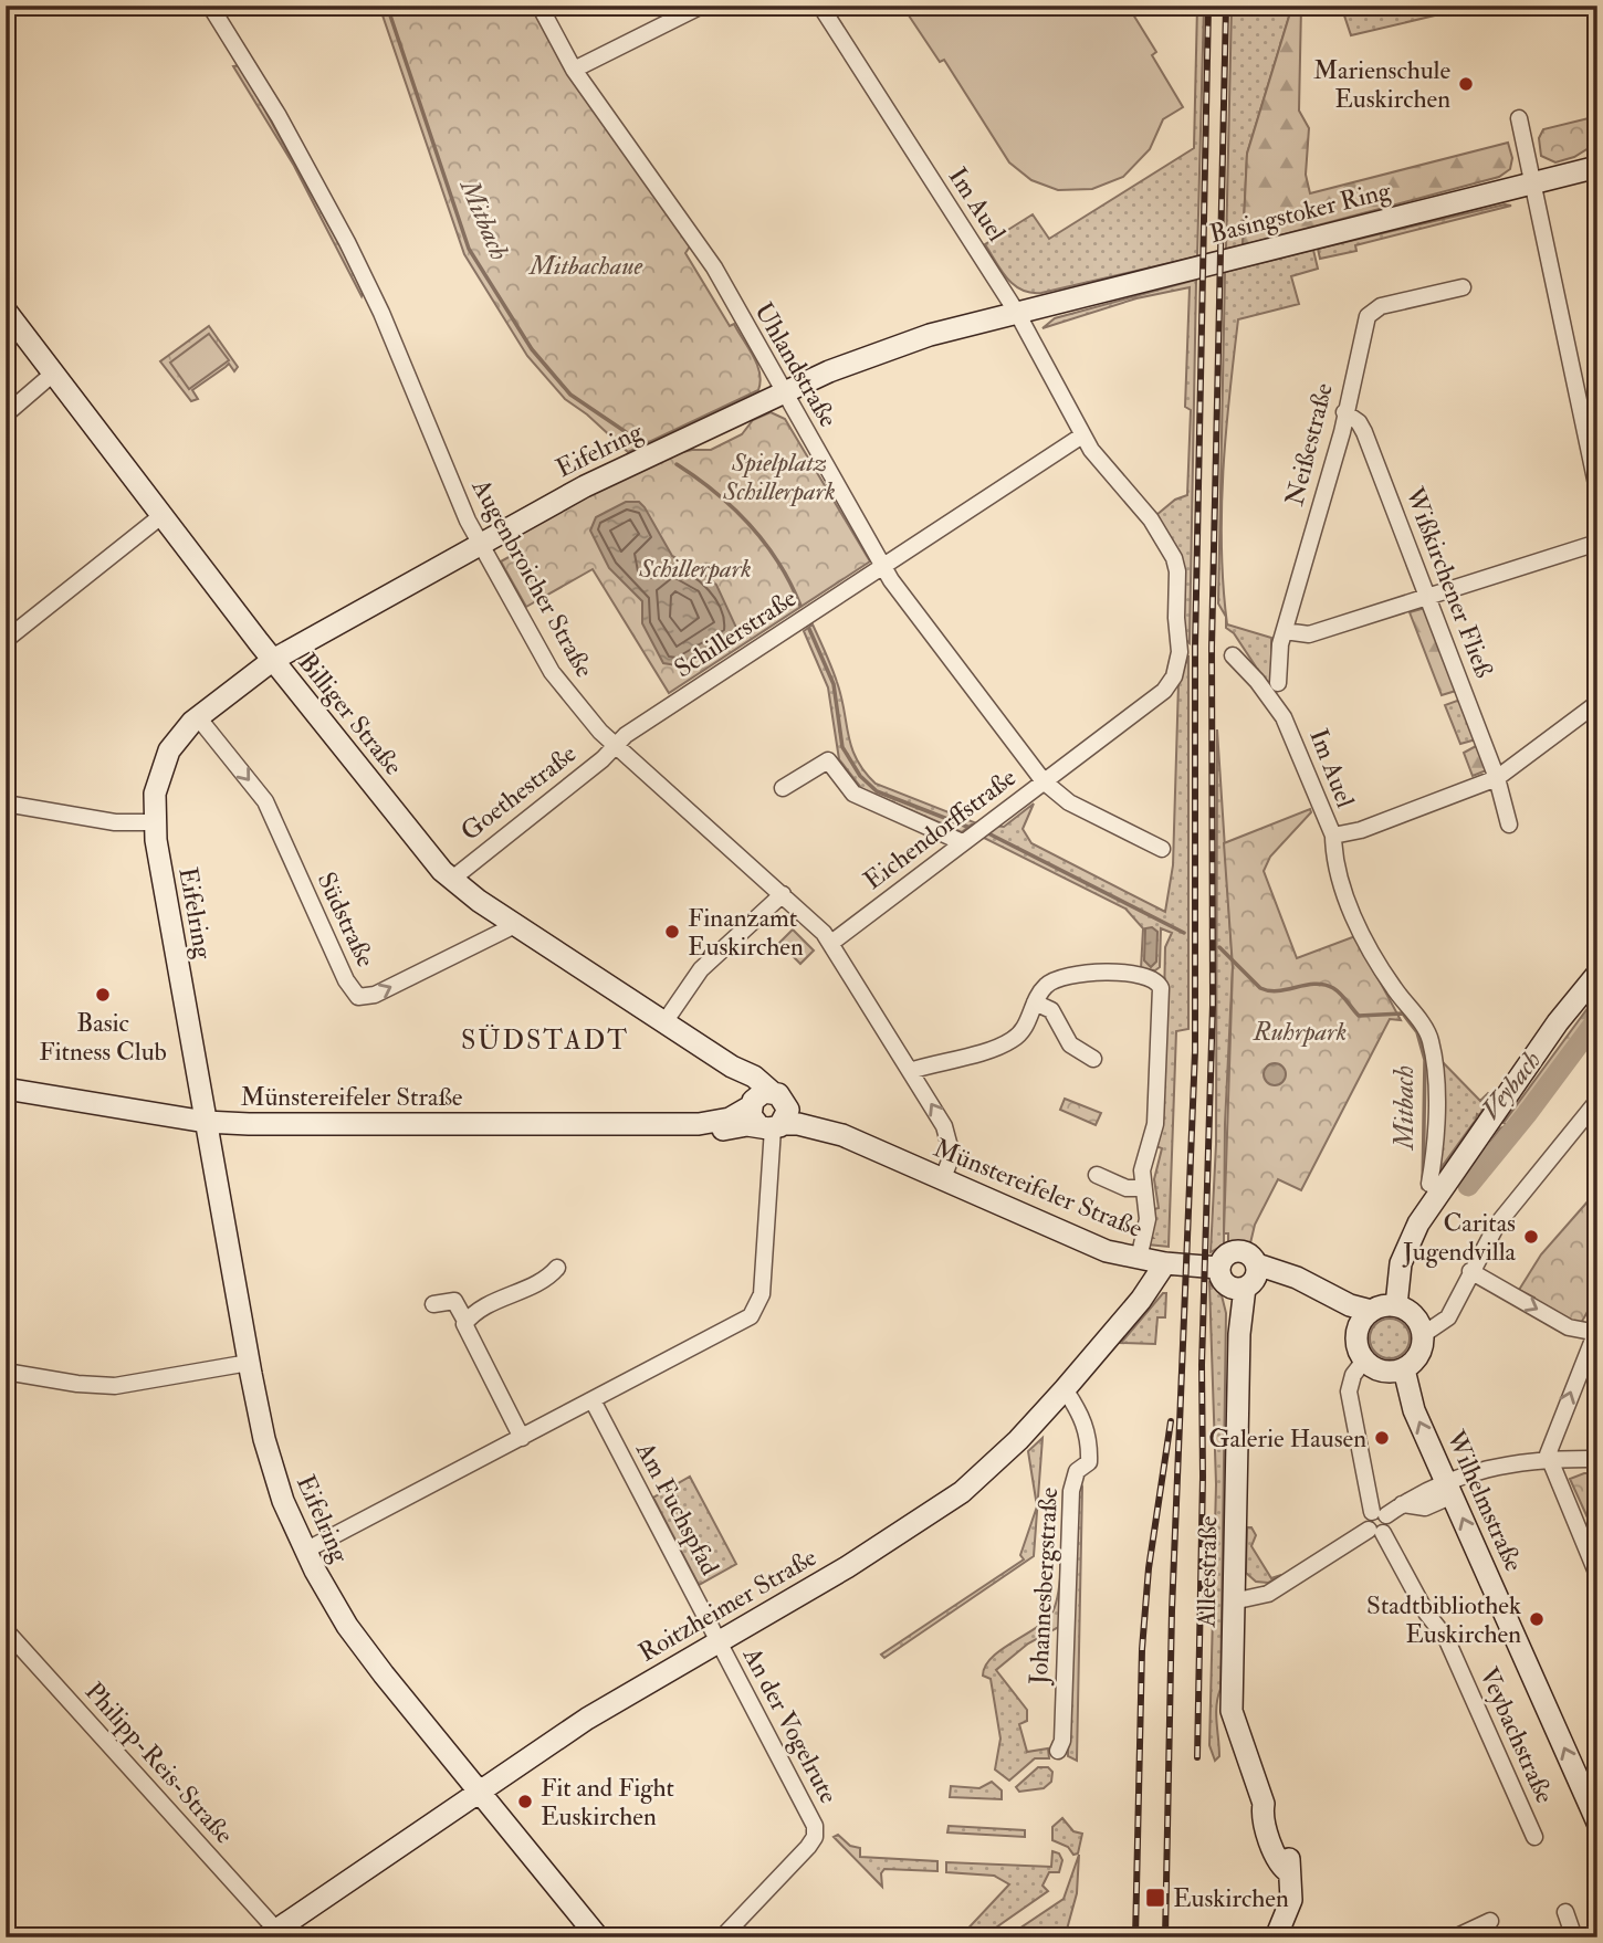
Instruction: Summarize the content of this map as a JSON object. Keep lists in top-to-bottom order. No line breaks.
{"streets":{"street":["Im Auel","Basingstoker Ring","Uhlandstraße","Neißestraße","Eifelring","Augenbroicher Straße","Wißkirchener Fließ","Schillerstraße","Billiger Straße","Goethestraße","Eichendorffstraße","Südstraße","Münstereifeler Straße","Wilhelmstraße","Am Fuchspfad","Alleestraße","Johannesbergstraße","Roitzheimer Straße","An der Vogelrute","Veybachstraße","Philipp-Reis-Straße"]},"crossings":[["Im Auel","Basingstoker Ring"],["Im Auel","Uhlandstraße"],["Im Auel","Eifelring"],["Im Auel","Wißkirchener Fließ"],["Im Auel","Eichendorffstraße"],["Basingstoker Ring","Eifelring"],["Uhlandstraße","Eifelring"],["Uhlandstraße","Schillerstraße"],["Uhlandstraße","Eichendorffstraße"],["Neißestraße","Wißkirchener Fließ"],["Eifelring","Augenbroicher Straße"],["Eifelring","Billiger Straße"],["Eifelring","Südstraße"],["Eifelring","Münstereifeler Straße"],["Eifelring","Roitzheimer Straße"],["Augenbroicher Straße","Schillerstraße"],["Augenbroicher Straße","Goethestraße"],["Augenbroicher Straße","Eichendorffstraße"],["Augenbroicher Straße","Münstereifeler Straße"],["Schillerstraße","Goethestraße"],["Billiger Straße","Goethestraße"],["Billiger Straße","Südstraße"],["Billiger Straße","Münstereifeler Straße"],["Münstereifeler Straße","Roitzheimer Straße"],["Am Fuchspfad","Roitzheimer Straße"],["Am Fuchspfad","An der Vogelrute"],["Johannesbergstraße","Roitzheimer Straße"],["Roitzheimer Straße","An der Vogelrute"],["Roitzheimer Straße","Philipp-Reis-Straße"]],"districts":["SÜDSTADT"],"water":["Mitbach","Veybach"],"parks":["Mitbachaue","Spielplatz Schillerpark","Schillerpark","Ruhrpark"],"places":{"other":["Marienschule Euskirchen","Finanzamt Euskirchen","Basic Fitness Club","Caritas Jugendvilla","Galerie Hausen","Stadtbibliothek Euskirchen","Fit and Fight Euskirchen"],"transit":["Euskirchen"]}}
